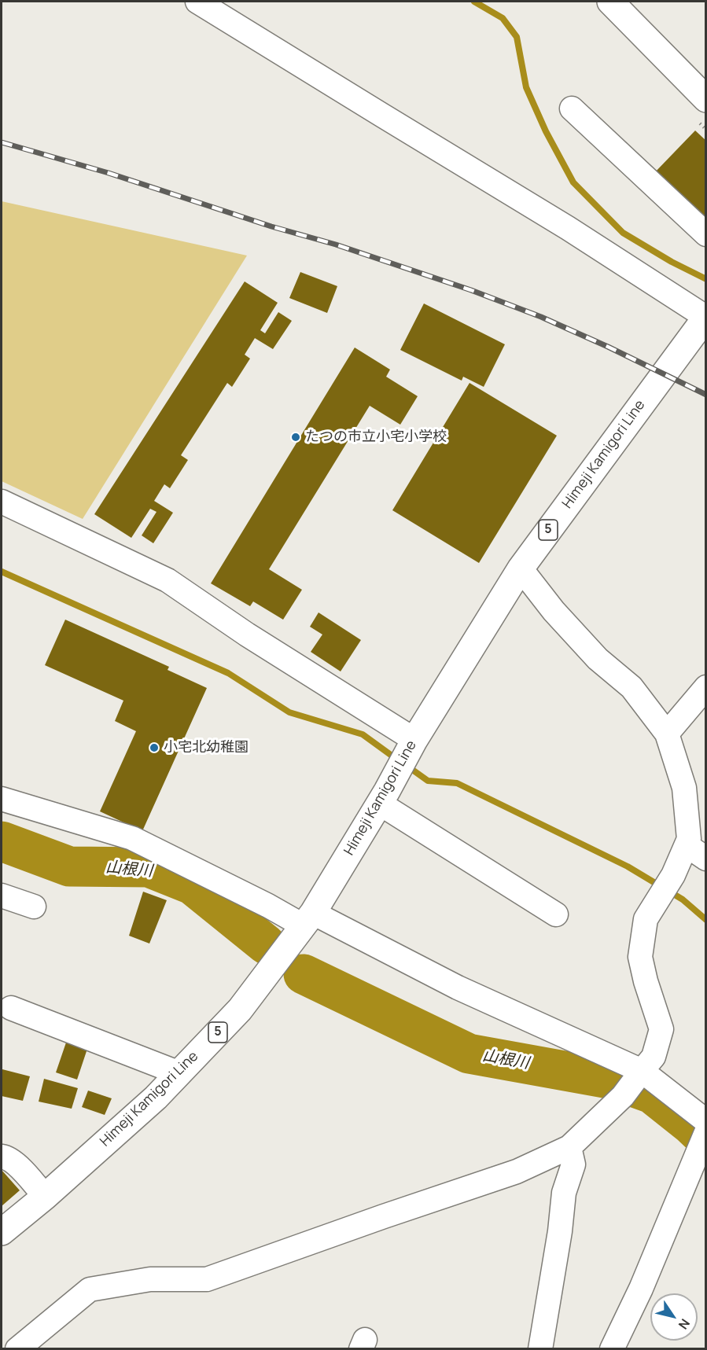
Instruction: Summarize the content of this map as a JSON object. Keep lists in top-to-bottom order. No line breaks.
{"streets":{"main road":["Himeji Kamigori Line","5"]},"water":["山根川"],"places":["たつの市立小宅小学校","小宅北幼稚園"],"north":"bottom right"}
